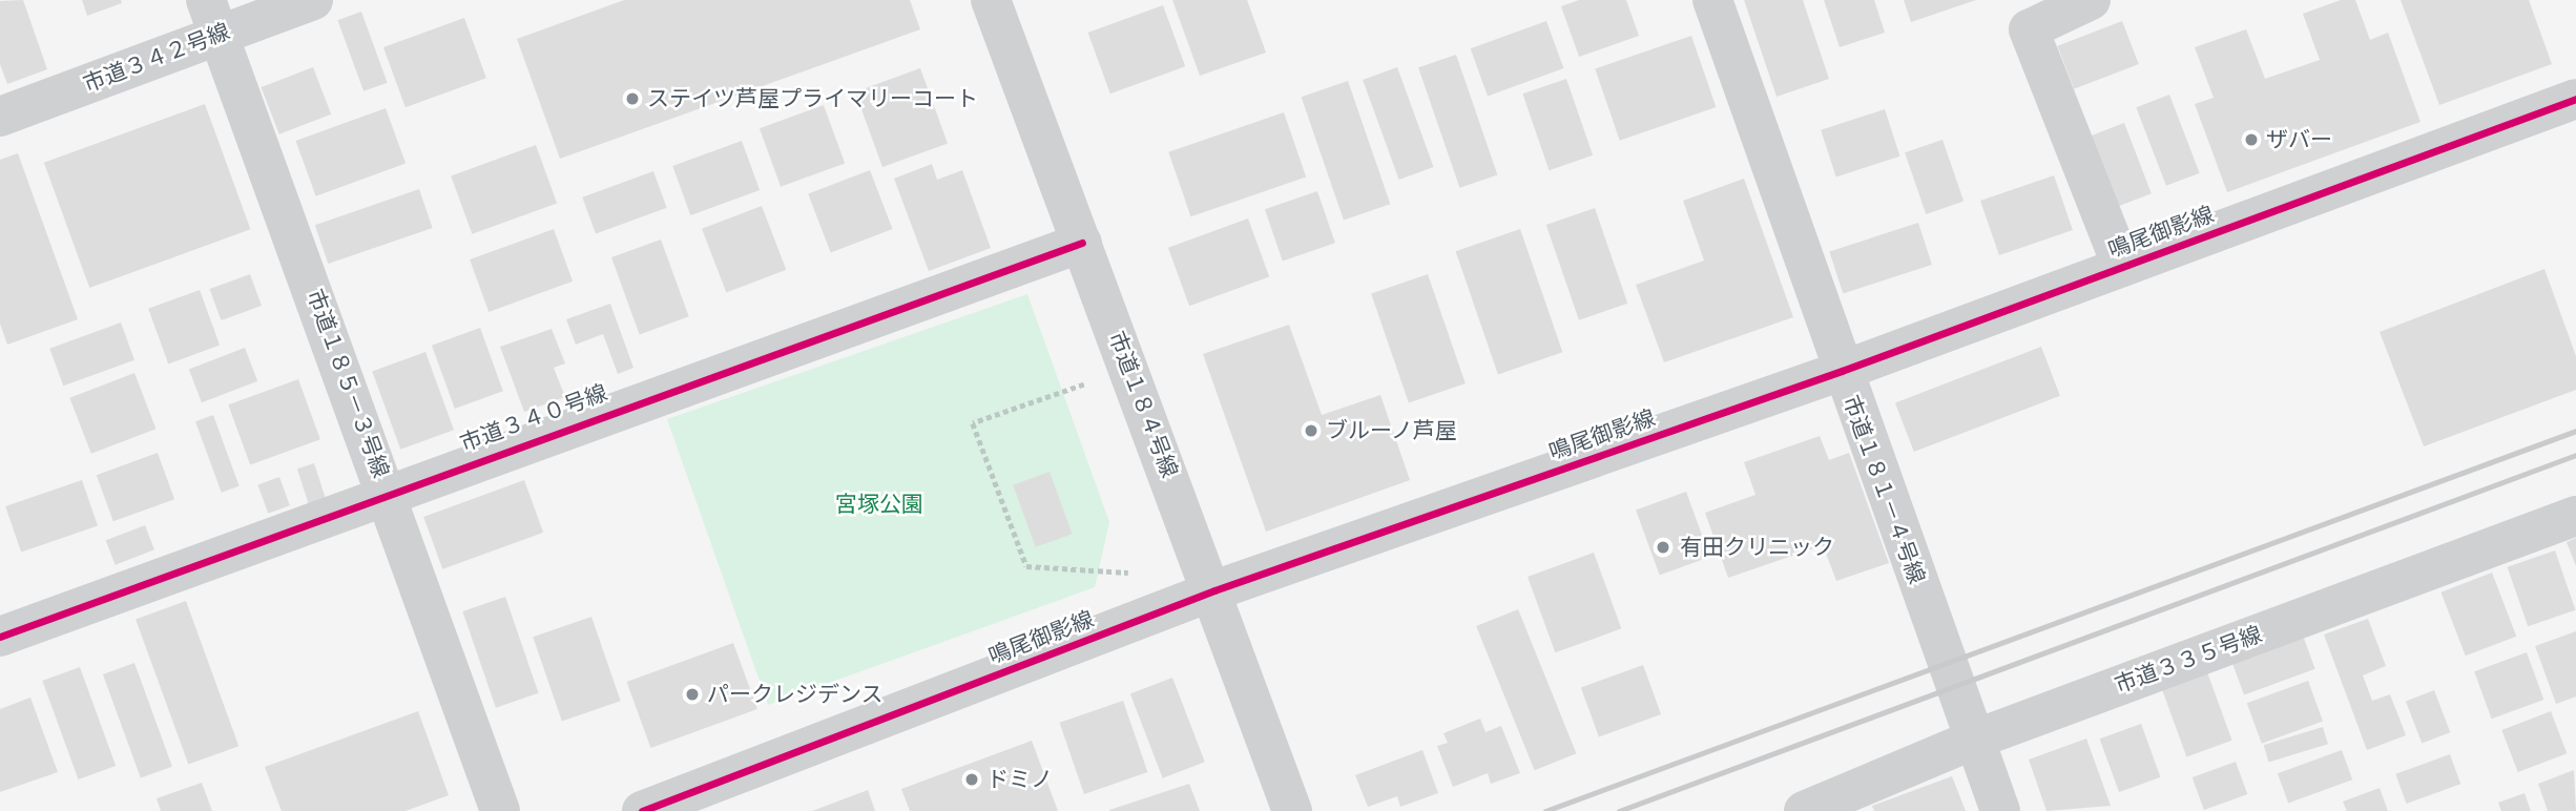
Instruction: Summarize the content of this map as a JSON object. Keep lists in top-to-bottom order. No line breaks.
{"streets":{"street":["市道３４２号線","鳴尾御影線","市道１８５－３号線","市道１８４号線","市道３４０号線","市道１８１－４号線","市道３３５号線"]},"crossings":[["市道３４２号線","市道１８５－３号線"],["鳴尾御影線","市道１８４号線"],["鳴尾御影線","市道１８１－４号線"],["市道１８５－３号線","市道３４０号線"],["市道１８４号線","市道３４０号線"],["市道１８１－４号線","市道３３５号線"]],"parks":["宮塚公園"],"places":["ステイツ芦屋プライマリーコート","ザバー","ブルーノ芦屋","有田クリニック","パークレジデンス","ドミノ"]}
